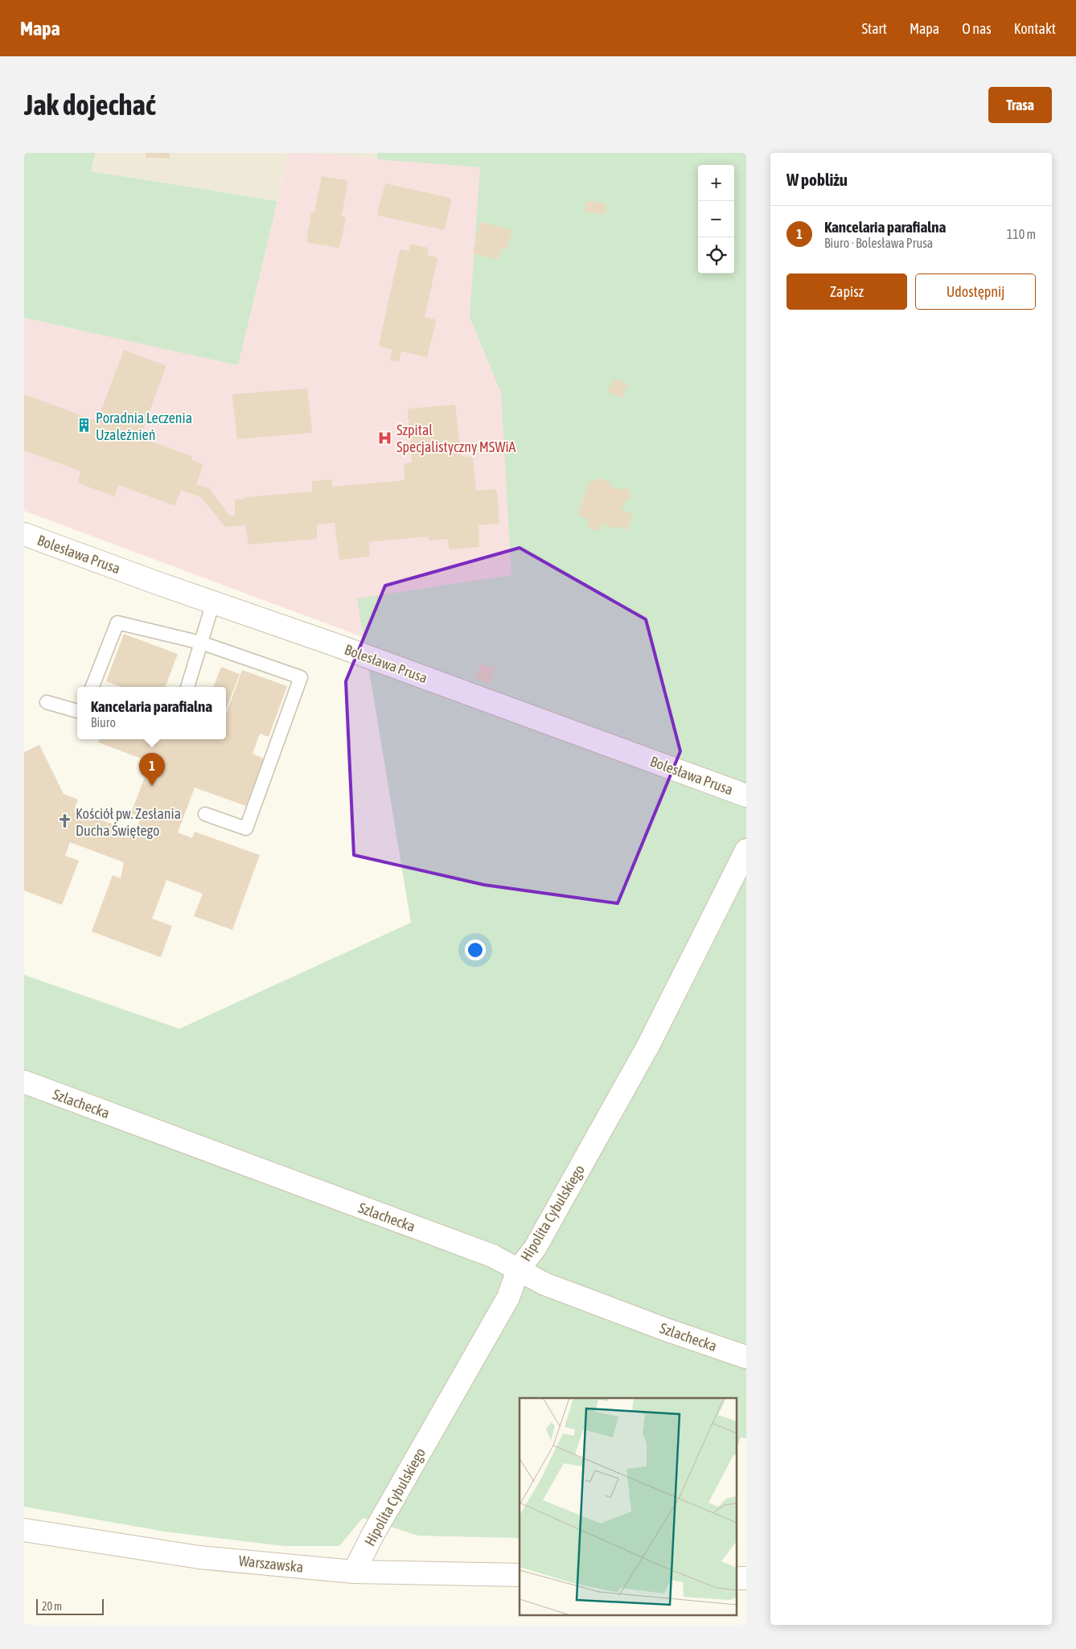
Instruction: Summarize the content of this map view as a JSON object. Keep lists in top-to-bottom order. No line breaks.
{"streets":{"street":["Bolesława Prusa","Szlachecka","Hipolita Cybulskiego","Warszawska"]},"crossings":[["Szlachecka","Hipolita Cybulskiego"],["Hipolita Cybulskiego","Warszawska"]],"places":{"building":["Poradnia Leczenia Uzależnień"],"hospital":["Szpital Specjalistyczny MSWiA"],"church":["Kościół pw. Zesłania Ducha Świętego"]},"scale_bar":"20 m","page":{"header":"Mapa","nav":["Start","Mapa","O nas","Kontakt"],"buttons":["Trasa",["Zapisz","Udostępnij"]],"title":"Jak dojechać","heading":"W pobliżu","map_buttons":["+","−"],"list":[{"mark":"1","name":"Kancelaria parafialna","note":"Biuro · Bolesława Prusa","value":"110 m"}],"popup":["Kancelaria parafialna","Biuro"],"pins":"1","scale":"20 m"}}
